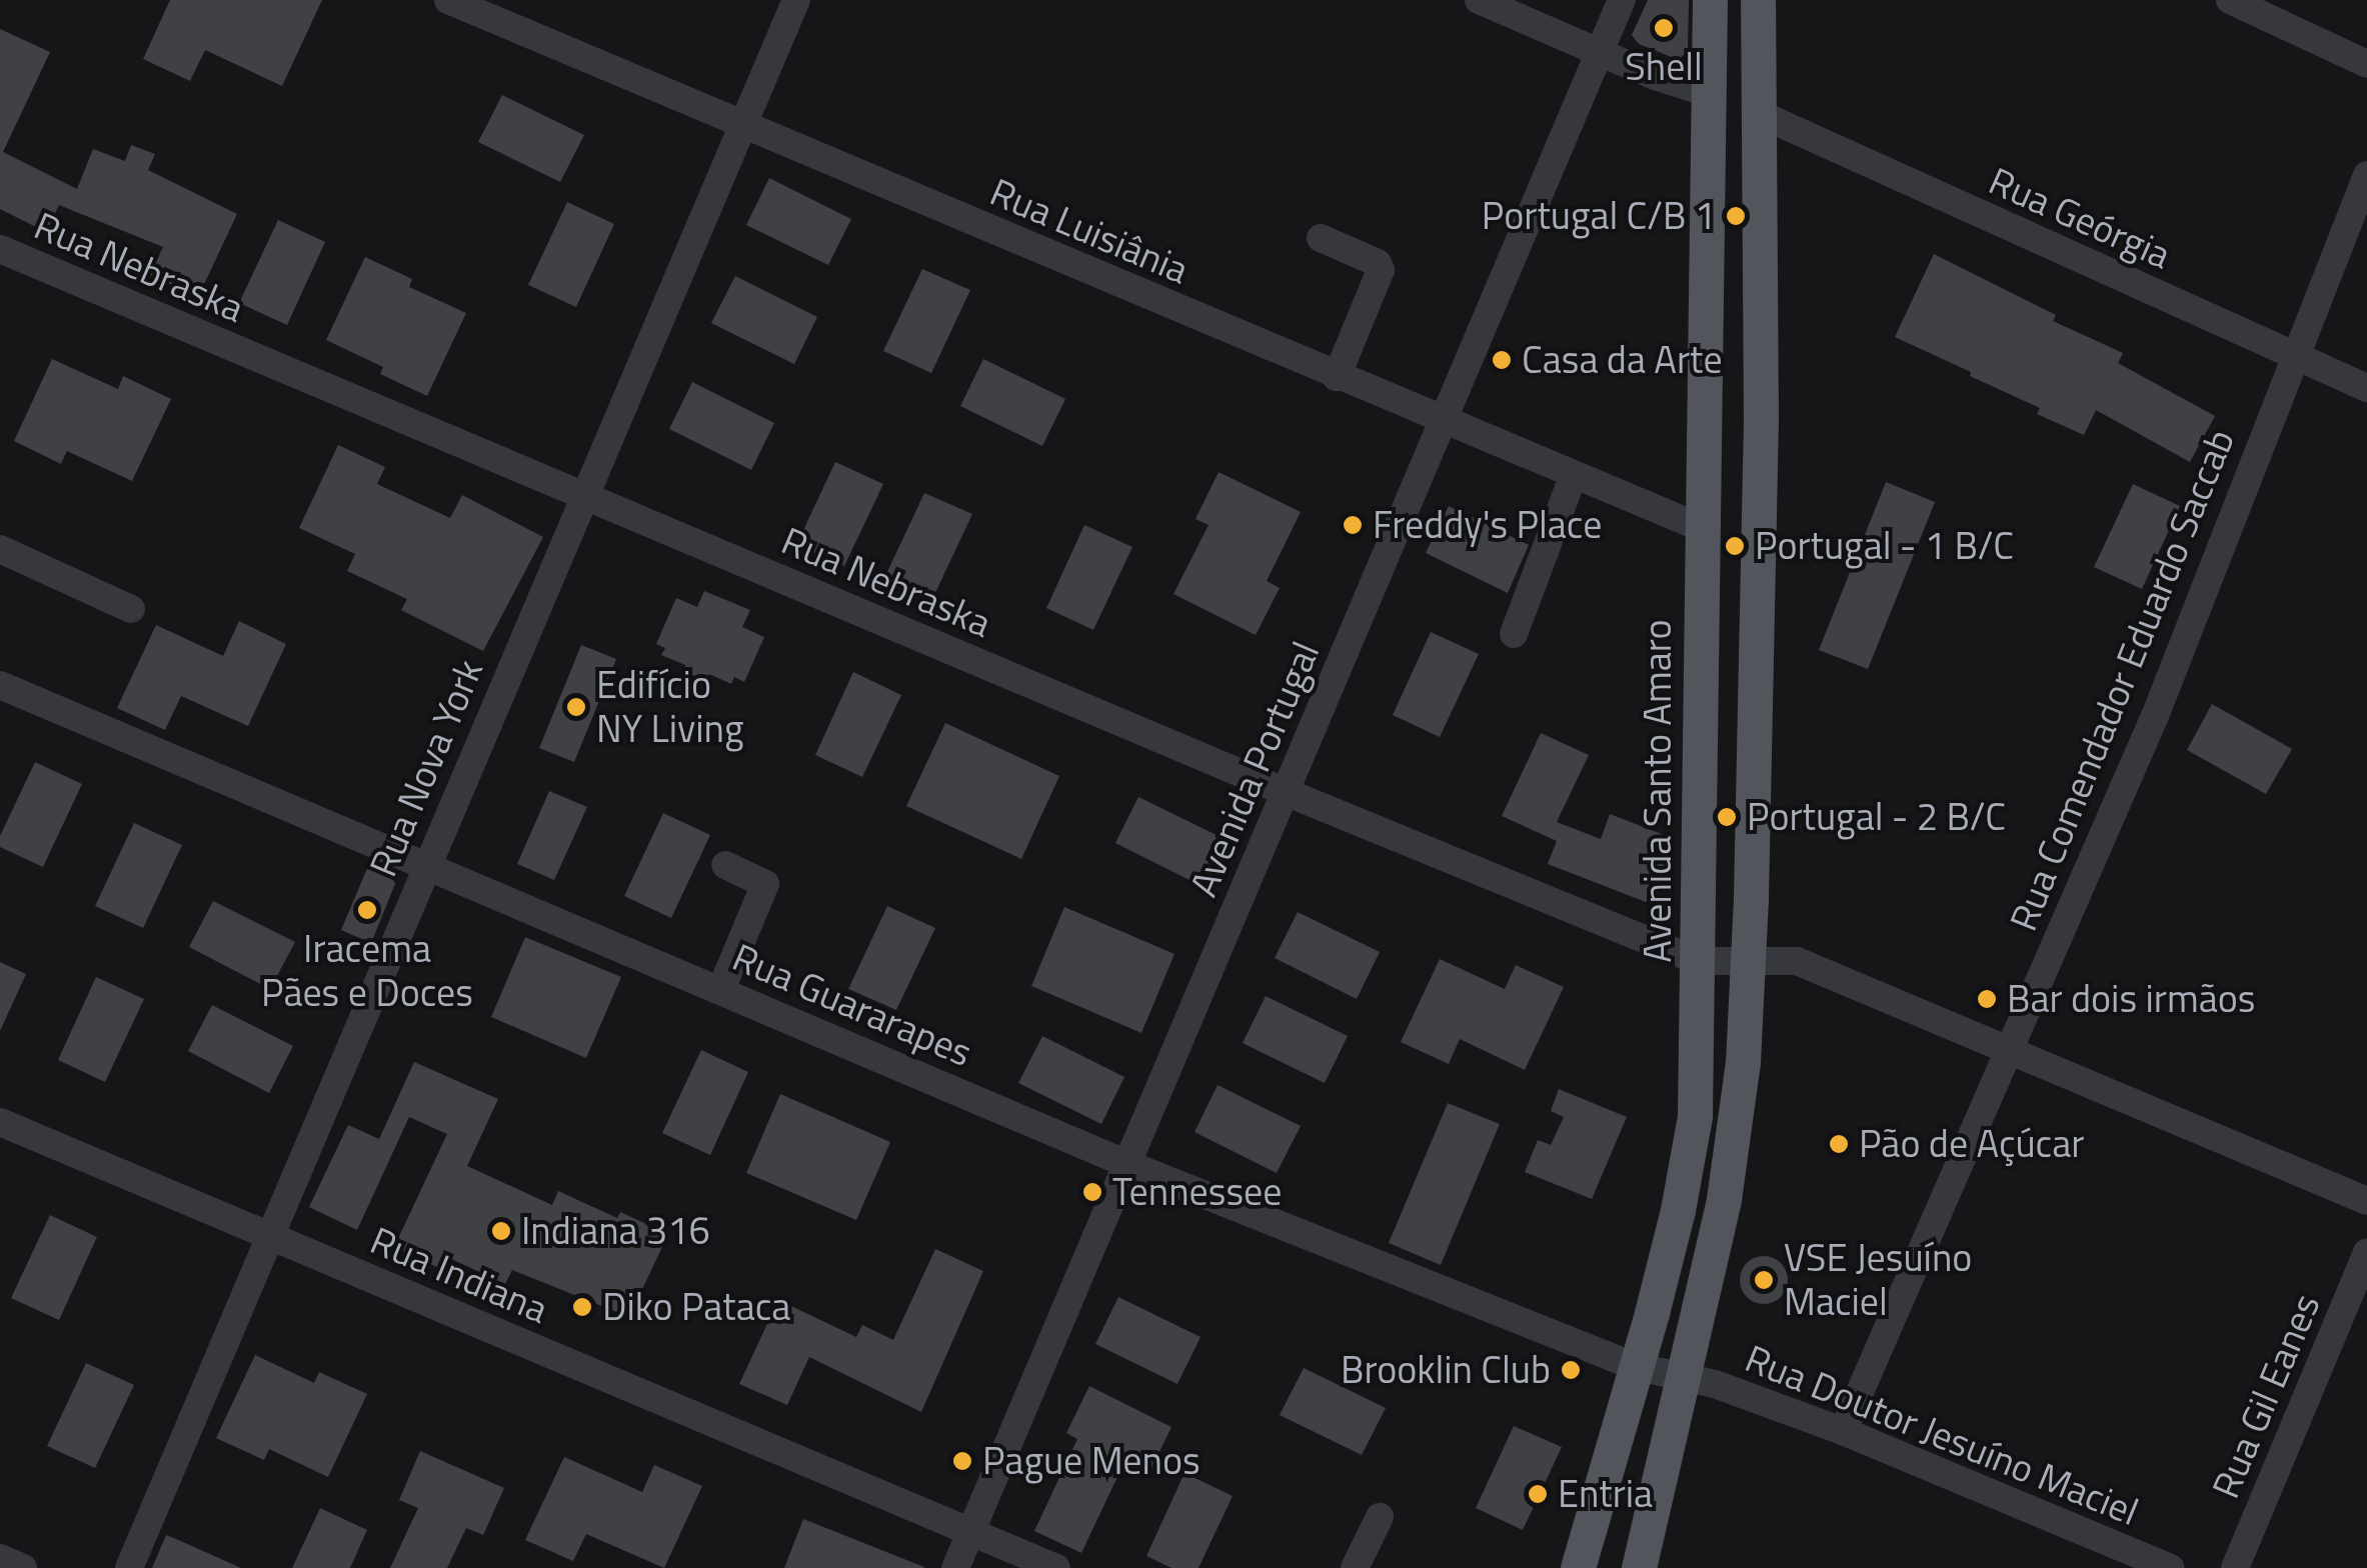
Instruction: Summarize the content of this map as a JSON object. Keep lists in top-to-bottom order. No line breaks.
{"streets":{"main road":["Avenida Santo Amaro"],"street":["Rua Geórgia","Rua Luisiânia","Rua Nebraska","Rua Comendador Eduardo Saccab","Rua Nova York","Avenida Portugal","Rua Guararapes","Rua Indiana","Rua Gil Eanes","Rua Doutor Jesuíno Maciel"]},"crossings":[["Rua Geórgia","Rua Comendador Eduardo Saccab"],["Rua Luisiânia","Rua Nova York"],["Rua Luisiânia","Avenida Portugal"],["Rua Luisiânia","Avenida Santo Amaro"],["Rua Nebraska","Rua Comendador Eduardo Saccab"],["Rua Nebraska","Rua Nova York"],["Rua Nebraska","Avenida Portugal"],["Rua Nebraska","Avenida Santo Amaro"],["Rua Comendador Eduardo Saccab","Rua Doutor Jesuíno Maciel"],["Rua Nova York","Rua Guararapes"],["Rua Nova York","Rua Indiana"],["Avenida Portugal","Rua Guararapes"],["Avenida Portugal","Rua Indiana"],["Avenida Santo Amaro","Rua Guararapes"],["Rua Guararapes","Rua Doutor Jesuíno Maciel"]],"places":["Shell","Portugal C/B 1","Casa da Arte","Freddy's Place","Portugal - 1 B/C","Edifício NY Living","Portugal - 2 B/C","Iracema Pães e Doces","Bar dois irmãos","Pão de Açúcar","Tennessee","Indiana 316","VSE Jesuíno Maciel","Diko Pataca","Brooklin Club","Pague Menos","Entria"]}
